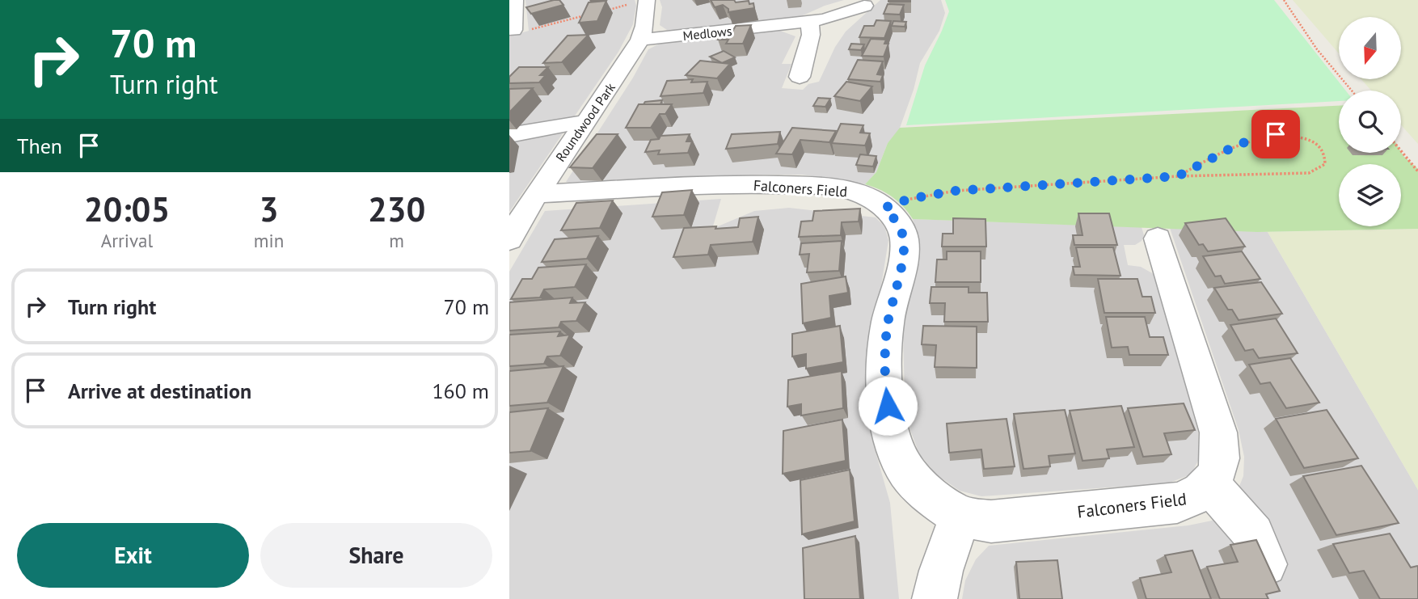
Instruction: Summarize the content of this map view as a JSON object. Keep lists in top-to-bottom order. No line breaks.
{"streets":{"street":["Medlows","Roundwood Park","Falconers Field"]},"crossings":[["Medlows","Roundwood Park"],["Roundwood Park","Falconers Field"]],"north":"bottom","page":{"turn":["70 m","Turn right"],"then":"Then","eta":["20:05","Arrival","3","min","230","m"],"list":[{"name":"Turn right","value":"70 m"},{"name":"Arrive at destination","value":"160 m"}],"buttons":["Exit","Share"]}}
